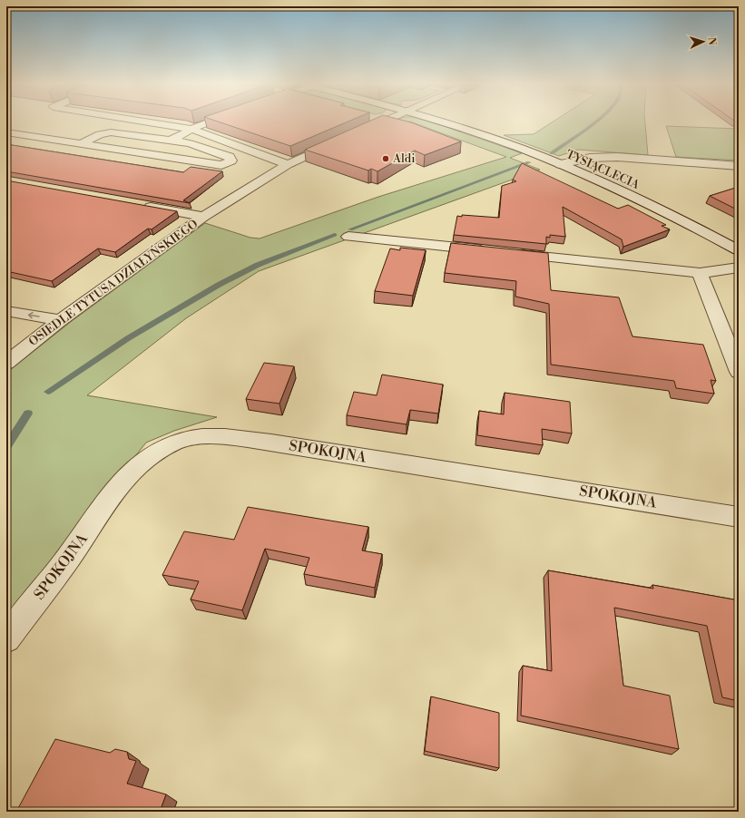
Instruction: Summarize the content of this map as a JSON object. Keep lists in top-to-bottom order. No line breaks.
{"streets":{"street":["TYSIĄCLECIA","OSIEDLE TYTUSA DZIAŁYŃSKIEGO","SPOKOJNA"]},"places":["Aldi"],"north":"right"}
